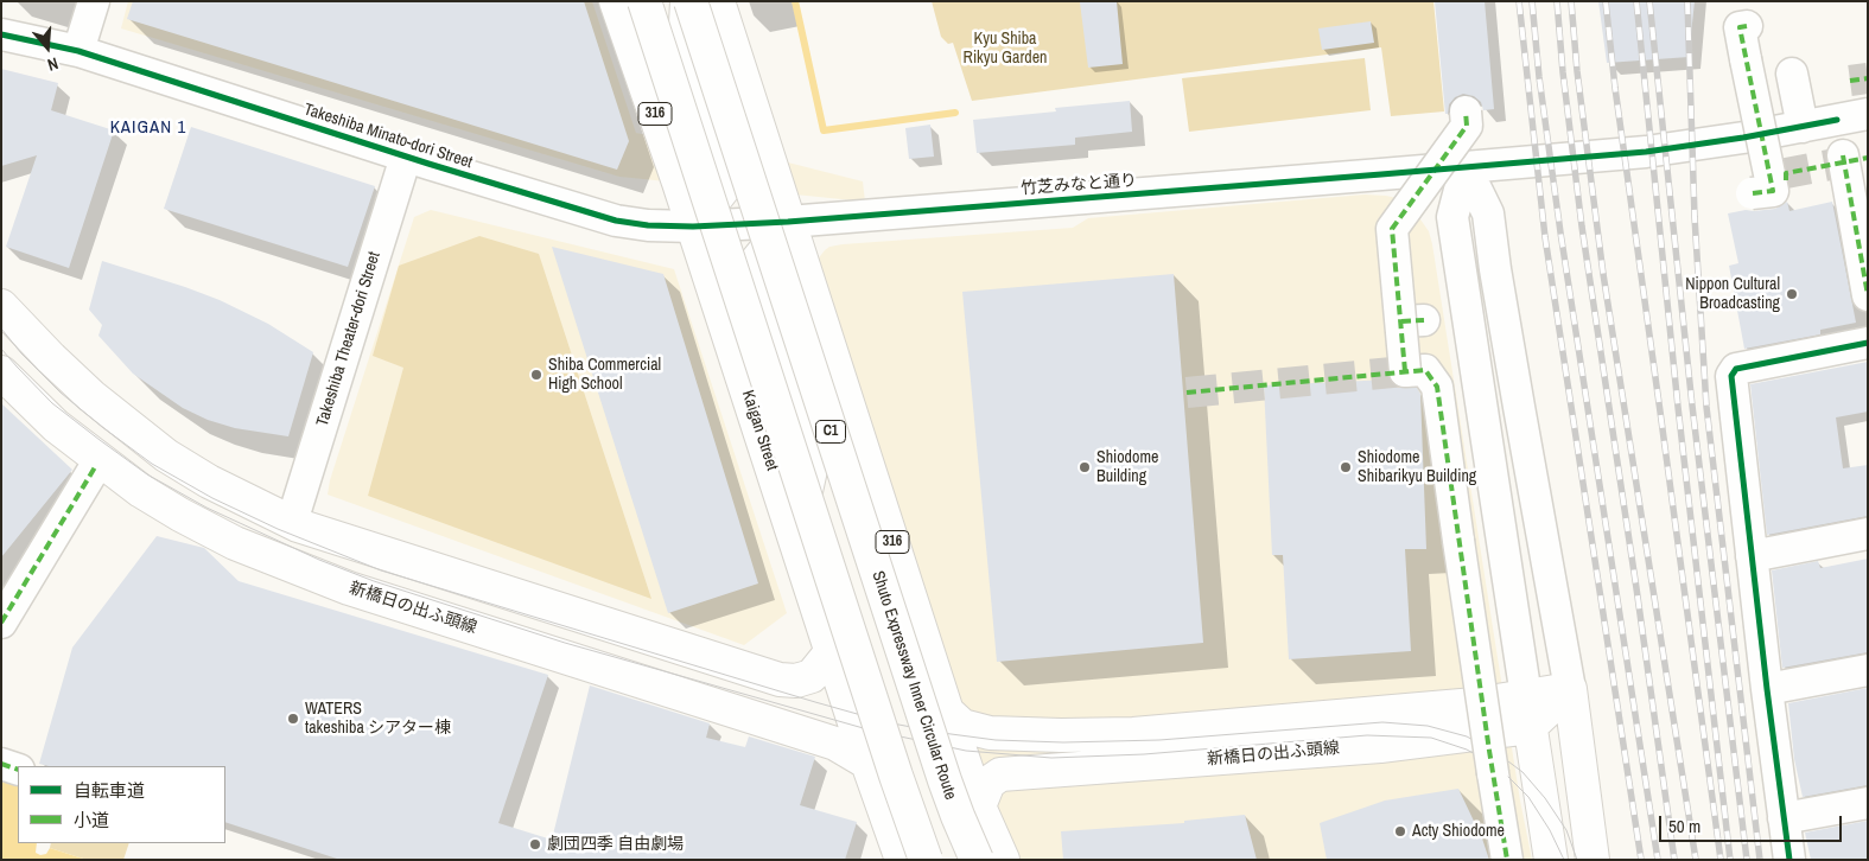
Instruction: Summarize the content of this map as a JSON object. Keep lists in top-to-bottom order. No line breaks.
{"streets":{"main road":["316","Kaigan Street","C1","新橋日の出ふ頭線","Shuto Expressway Inner Circular Route"],"street":["Takeshiba Minato-dori Street","竹芝みなと通り","Takeshiba Theater-dori Street"]},"crossings":[["316","竹芝みなと通り"],["316","新橋日の出ふ頭線"],["Takeshiba Minato-dori Street","竹芝みなと通り"],["Takeshiba Minato-dori Street","Takeshiba Theater-dori Street"],["Takeshiba Minato-dori Street","Kaigan Street"],["竹芝みなと通り","Kaigan Street"],["Kaigan Street","新橋日の出ふ頭線"]],"districts":["KAIGAN 1"],"parks":["Kyu Shiba Rikyu Garden"],"places":["Nippon Cultural Broadcasting","Shiba Commercial High School","Shiodome Building","Shiodome Shibarikyu Building","WATERS takeshiba シアター棟","Acty Shiodome","劇団四季 自由劇場"],"legend":["自転車道","小道"],"scale_bar":"50 m","north":"bottom"}
